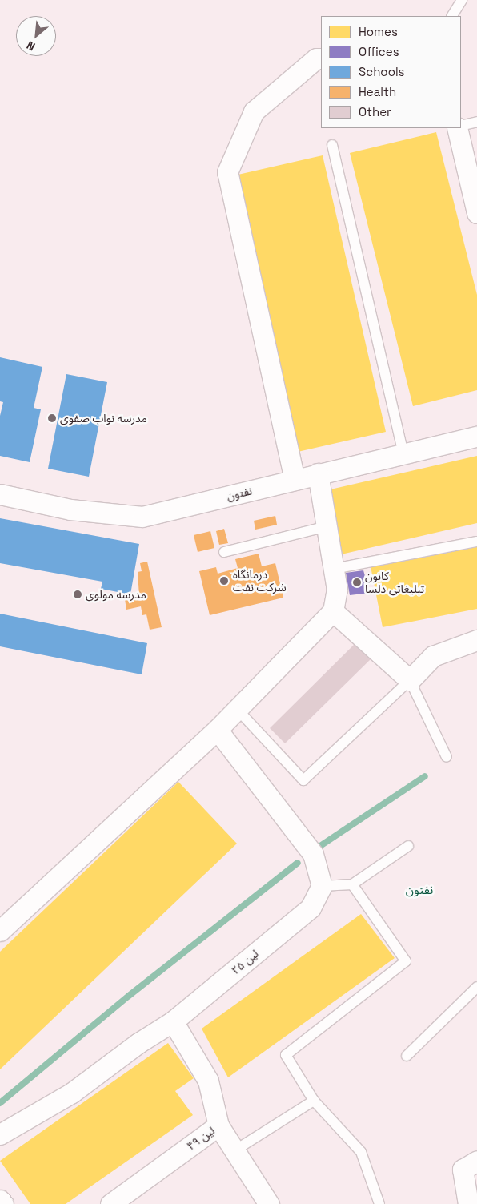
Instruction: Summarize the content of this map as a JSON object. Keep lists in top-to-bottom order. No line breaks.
{"streets":{"street":["نفتون","لین ۲۵","لین ۴۹"]},"crossings":[["لین ۲۵","لین ۴۹"]],"districts":["نفتون"],"places":["مدرسه نواب صفوی","درمانگاه شرکت نفت","کانون تبلیغاتی دلسا","مدرسه مولوی"],"legend":["Homes","Offices","Schools","Health","Other"],"north":"bottom left"}
